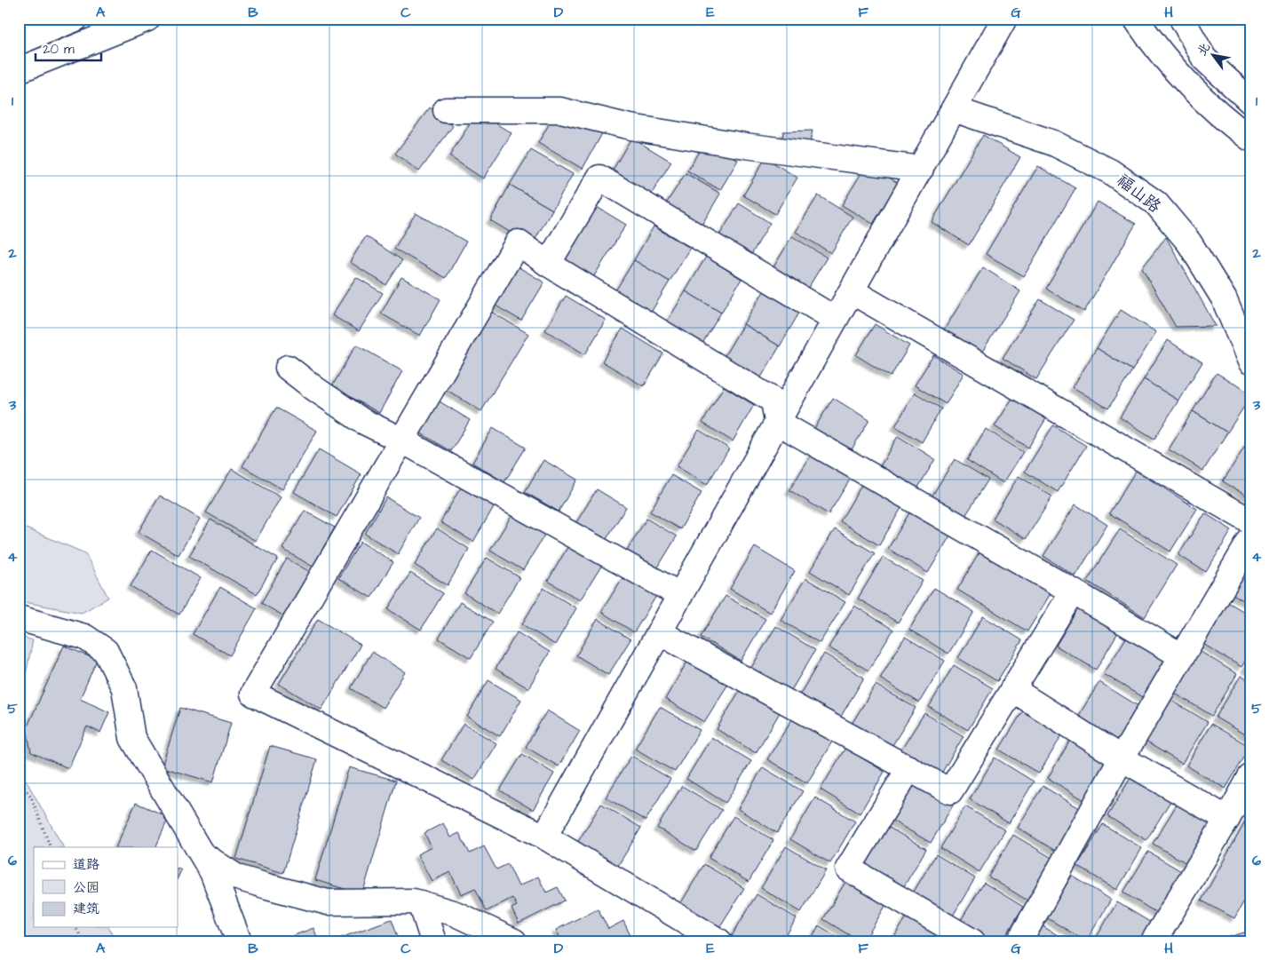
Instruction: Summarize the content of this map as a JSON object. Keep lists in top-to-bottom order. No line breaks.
{"streets":{"street":["福山路"]},"legend":["道路","公园","建筑"],"scale_bar":"20 m","north":"top left","grid":{"columns":["A","B","C","D","E","F","G","H"],"rows":["1","2","3","4","5","6"]}}
